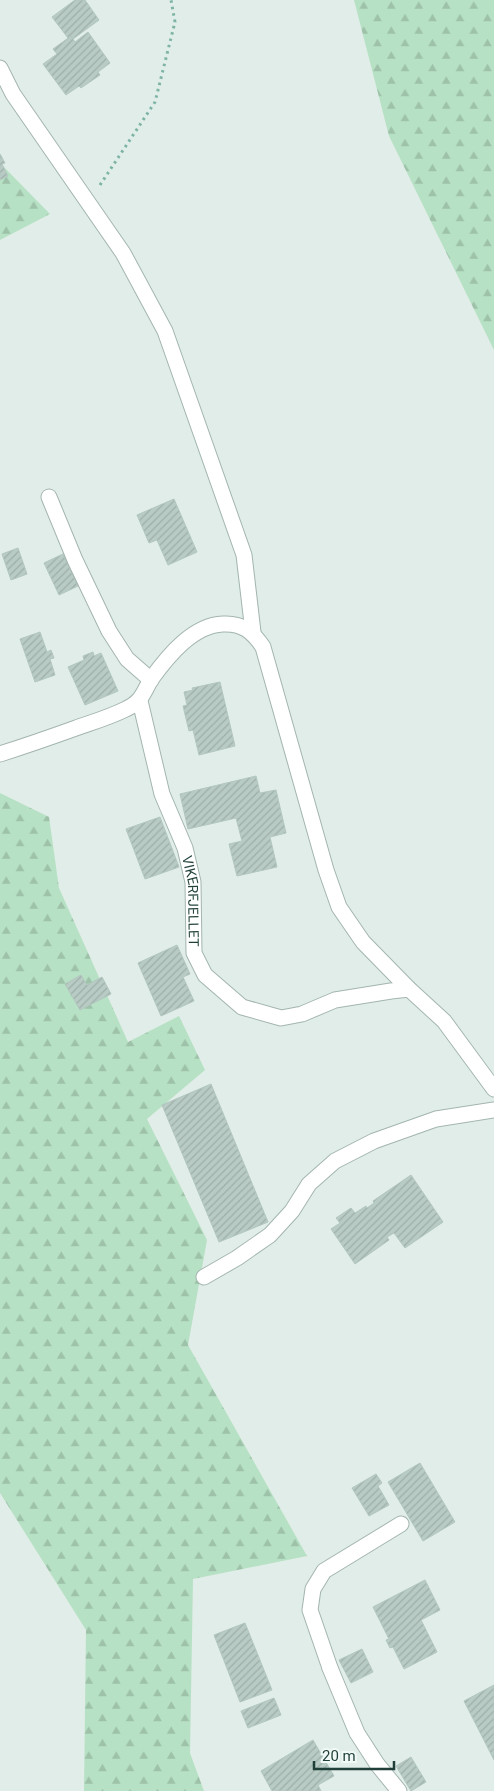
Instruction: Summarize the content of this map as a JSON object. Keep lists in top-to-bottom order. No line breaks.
{"streets":{"street":["VIKERFJELLET"]},"scale_bar":"20 m"}
